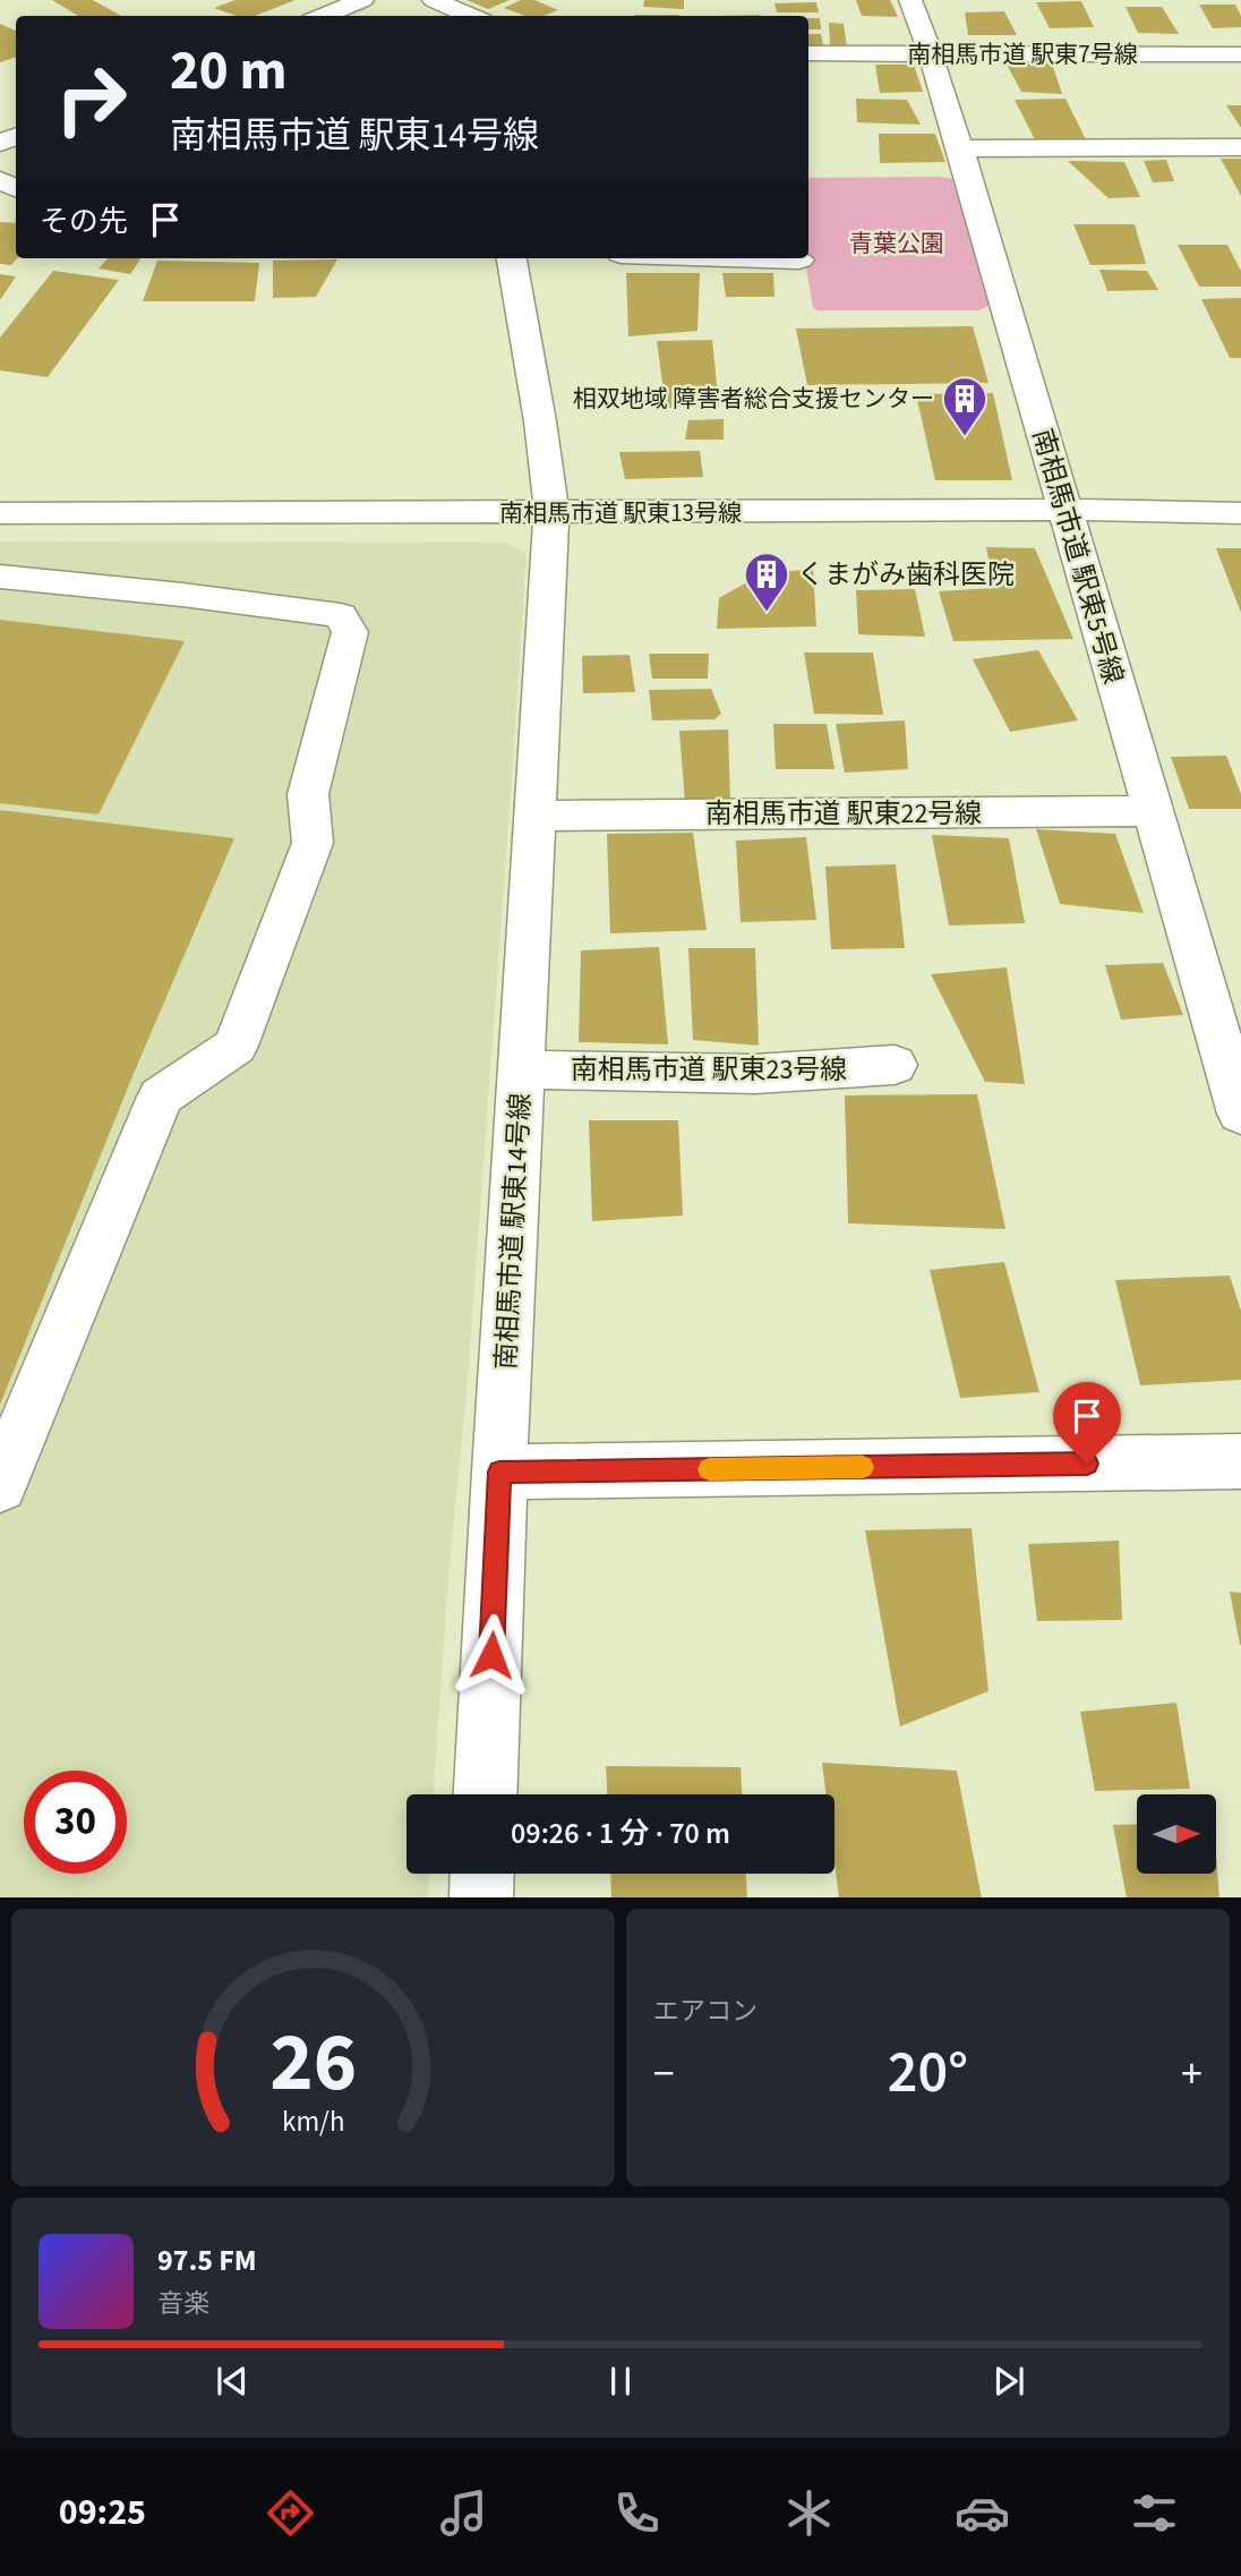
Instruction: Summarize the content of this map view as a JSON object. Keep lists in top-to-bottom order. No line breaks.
{"streets":{"street":["南相馬市道 駅東7号線","南相馬市道 駅東13号線","南相馬市道 駅東5号線","南相馬市道 駅東22号線","南相馬市道 駅東23号線","南相馬市道 駅東14号線"]},"crossings":[["南相馬市道 駅東7号線","南相馬市道 駅東5号線"],["南相馬市道 駅東13号線","南相馬市道 駅東5号線"],["南相馬市道 駅東13号線","南相馬市道 駅東14号線"],["南相馬市道 駅東5号線","南相馬市道 駅東22号線"],["南相馬市道 駅東22号線","南相馬市道 駅東14号線"],["南相馬市道 駅東23号線","南相馬市道 駅東14号線"]],"parks":["青葉公園"],"places":{"building":["相双地域 障害者総合支援センター","くまがみ歯科医院"]},"north":"right","page":{"turn":["20 m","南相馬市道 駅東14号線"],"then":"その先","limit":"30","trip":"09:26 · 1 分 · 70 m","tile":"エアコン","heat":["−","20°","+"],"song":["97.5 FM","音楽"],"tabs":"09:25","gauge":["26","km/h"]}}
